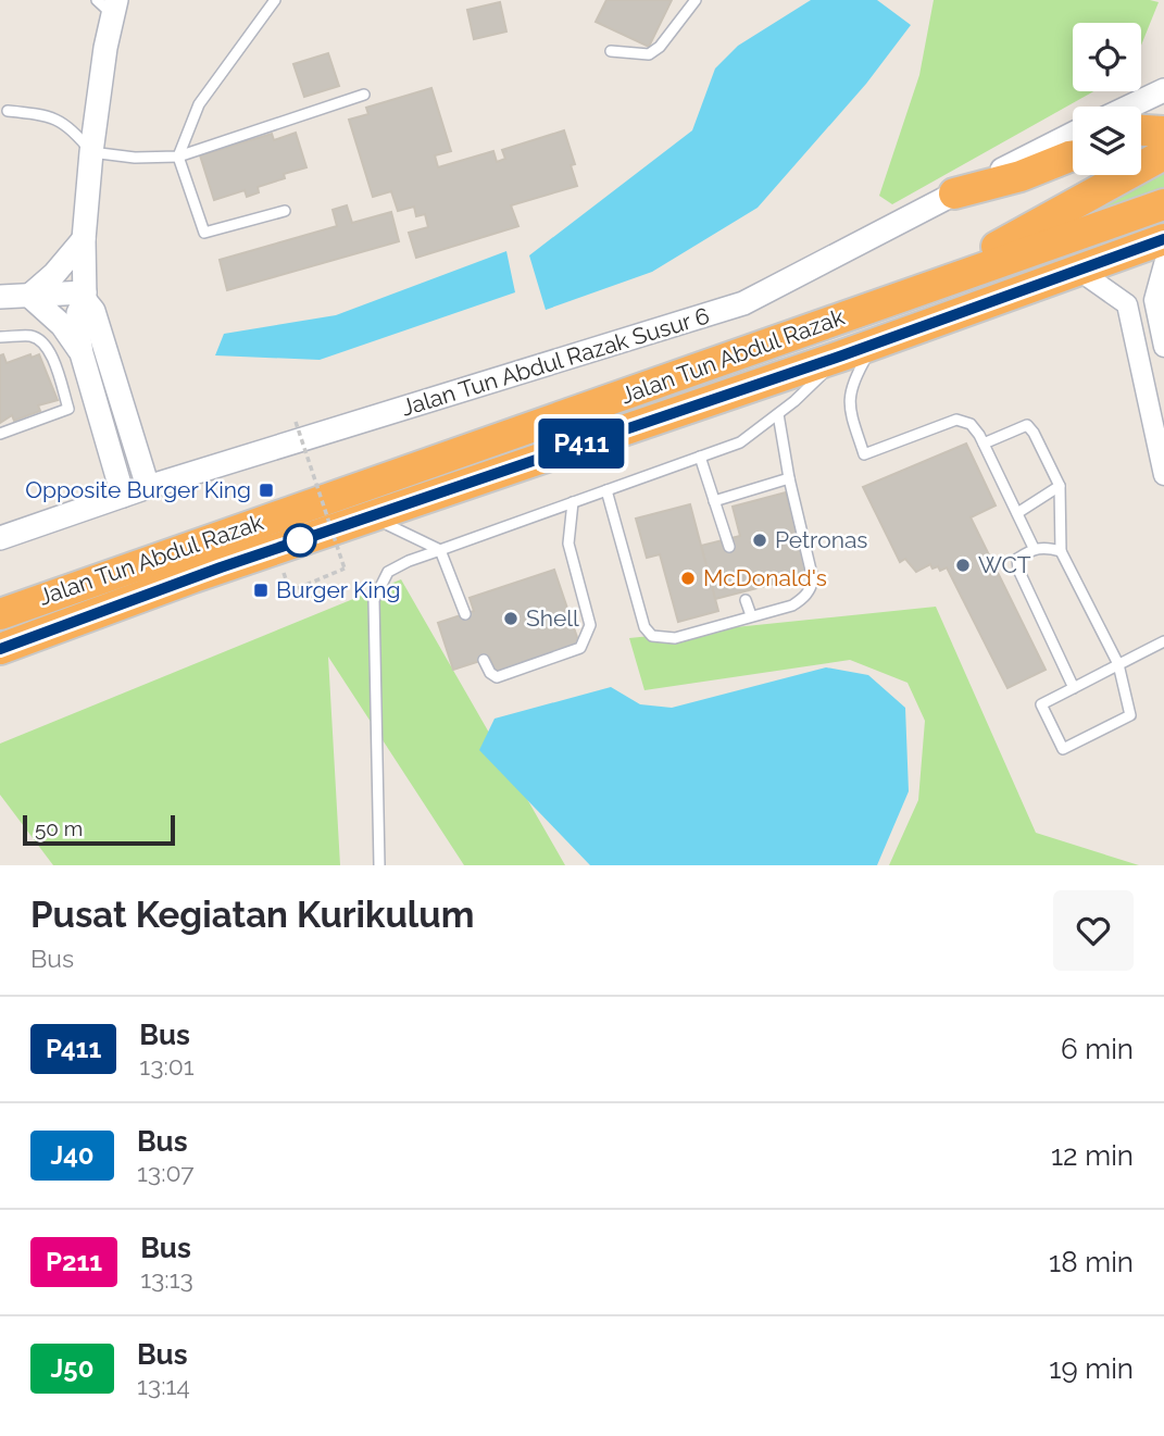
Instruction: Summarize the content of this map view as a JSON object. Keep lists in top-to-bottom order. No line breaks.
{"streets":{"highway":["Jalan Tun Abdul Razak"],"street":["Jalan Tun Abdul Razak Susur 6"]},"places":{"transit":["Opposite Burger King","Burger King"],"other":["Petronas","WCT","McDonald's","Shell"]},"lines":["bus line P411"],"scale_bar":"50 m","page":{"on_map":"P411","scale":"50 m","heading":["Pusat Kegiatan Kurikulum","Bus"],"list":[{"mark":"P411","name":"Bus","note":"13:01","value":"6 min"},{"mark":"J40","name":"Bus","note":"13:07","value":"12 min"},{"mark":"P211","name":"Bus","note":"13:13","value":"18 min"},{"mark":"J50","name":"Bus","note":"13:14","value":"19 min"}]}}
